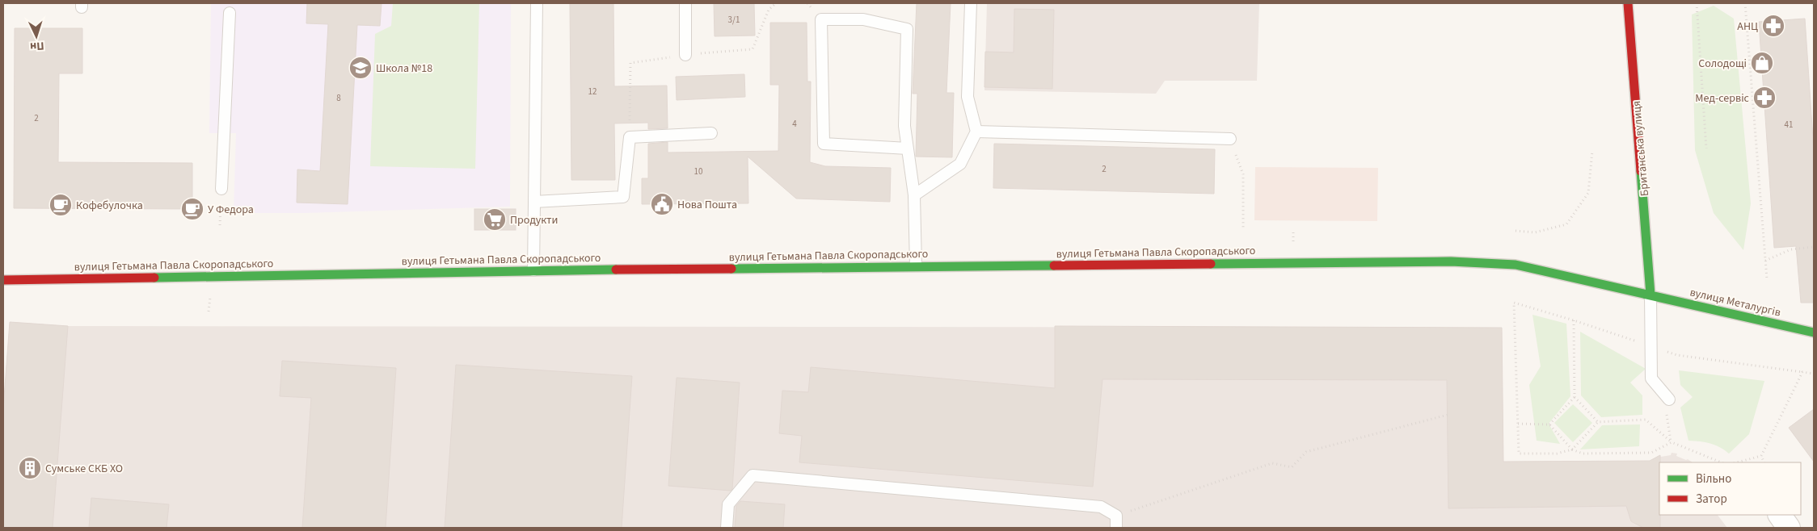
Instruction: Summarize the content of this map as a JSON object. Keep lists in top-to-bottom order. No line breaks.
{"streets":{"main road":["Британська вулиця","вулиця Гетьмана Павла Скоропадського","вулиця Металургів"]},"crossings":[["Британська вулиця","вулиця Гетьмана Павла Скоропадського"],["Британська вулиця","вулиця Металургів"],["вулиця Гетьмана Павла Скоропадського","вулиця Металургів"]],"places":{"pharmacy":["АНЦ","Мед-сервіс"],"shop":["Солодощі"],"school or university":["Школа №18"],"public building":["Нова Пошта"],"cafe":["Кофебулочка","У Федора"],"supermarket":["Продукти"],"building":["Сумське СКБ ХО"]},"house_numbers":["3/1","12","8","2","4","41","2","10"],"legend":["Вільно","Затор"],"north":"bottom"}
